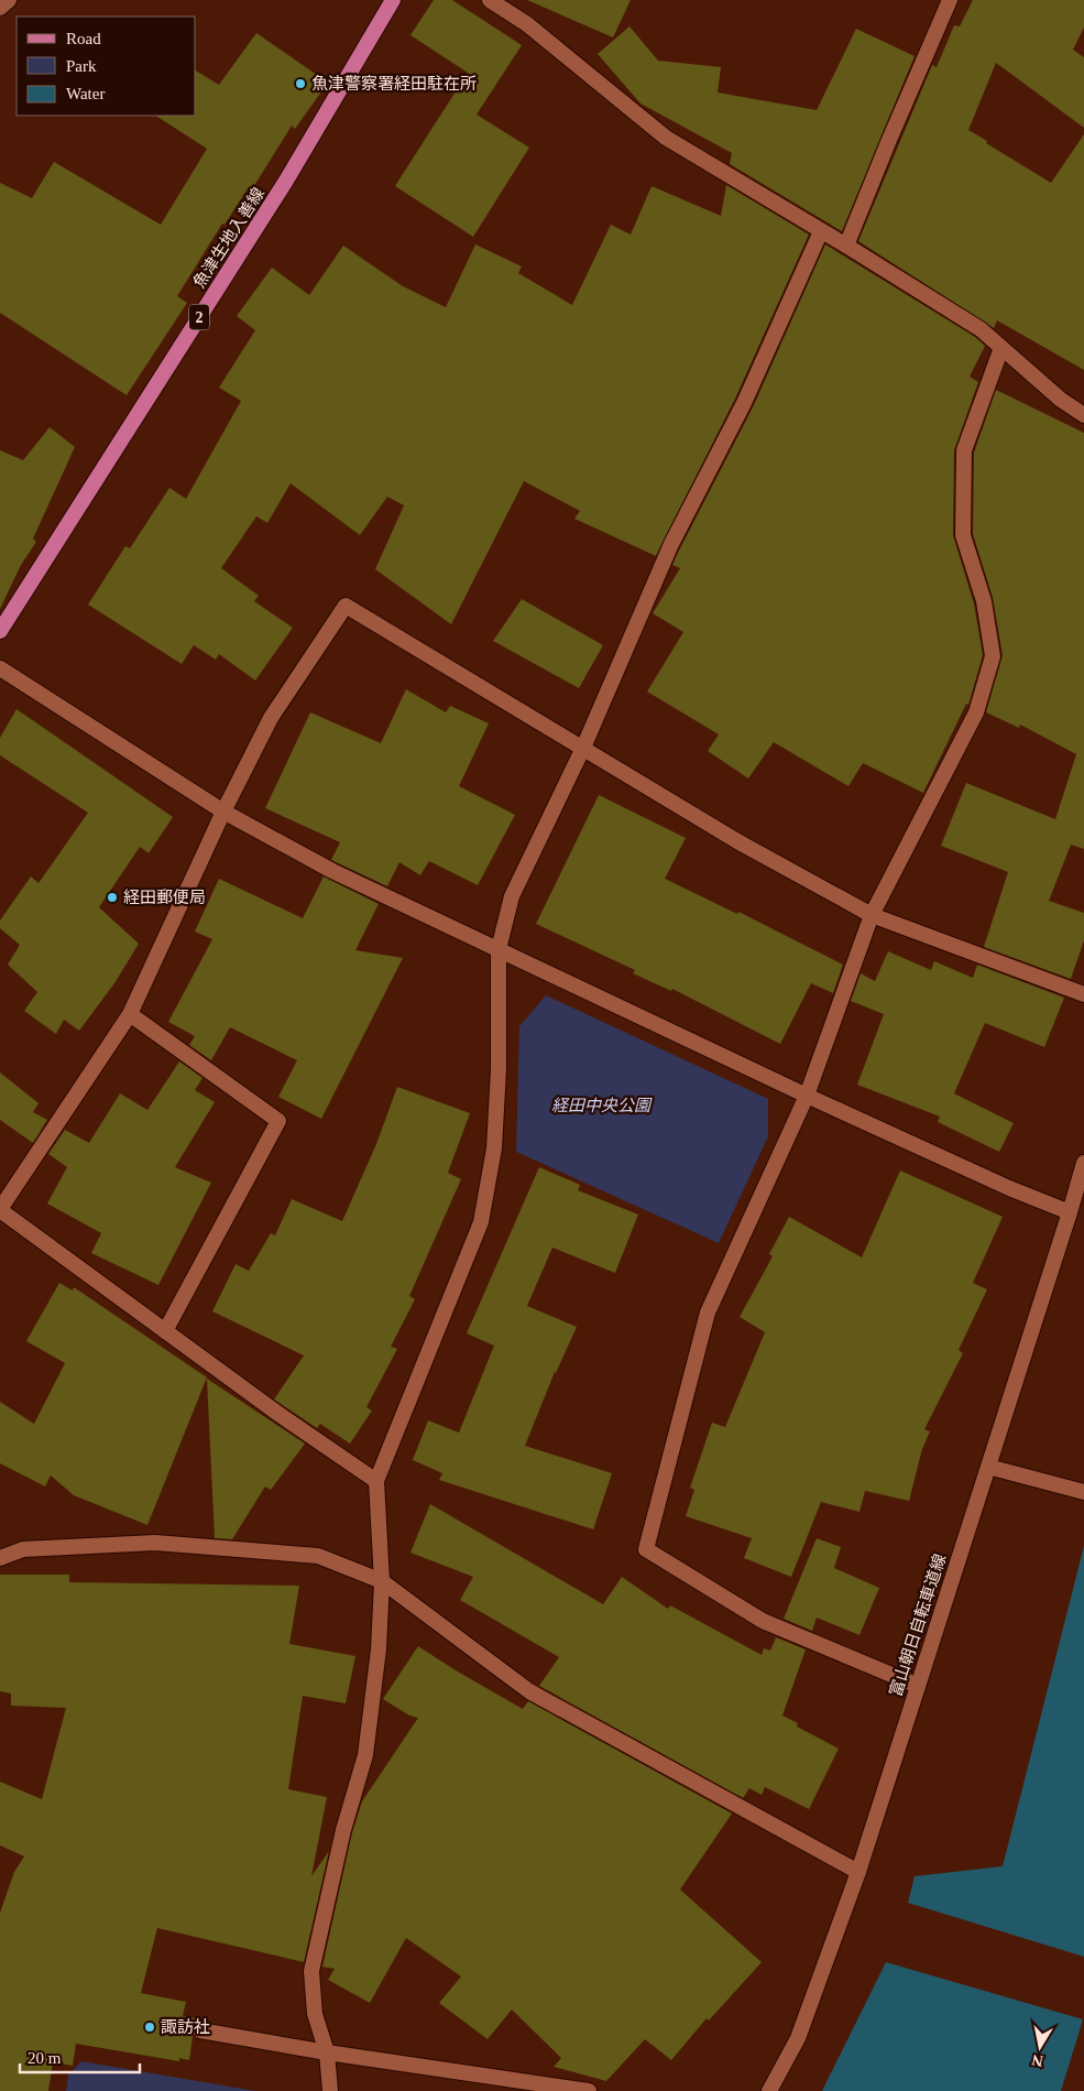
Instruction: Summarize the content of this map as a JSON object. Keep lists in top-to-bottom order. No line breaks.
{"streets":{"main road":["魚津生地入善線","2"],"street":["富山朝日自転車道線"]},"parks":["経田中央公園"],"places":["魚津警察署経田駐在所","経田郵便局","諏訪社"],"legend":["Road","Park","Water"],"scale_bar":"20 m","north":"bottom"}
